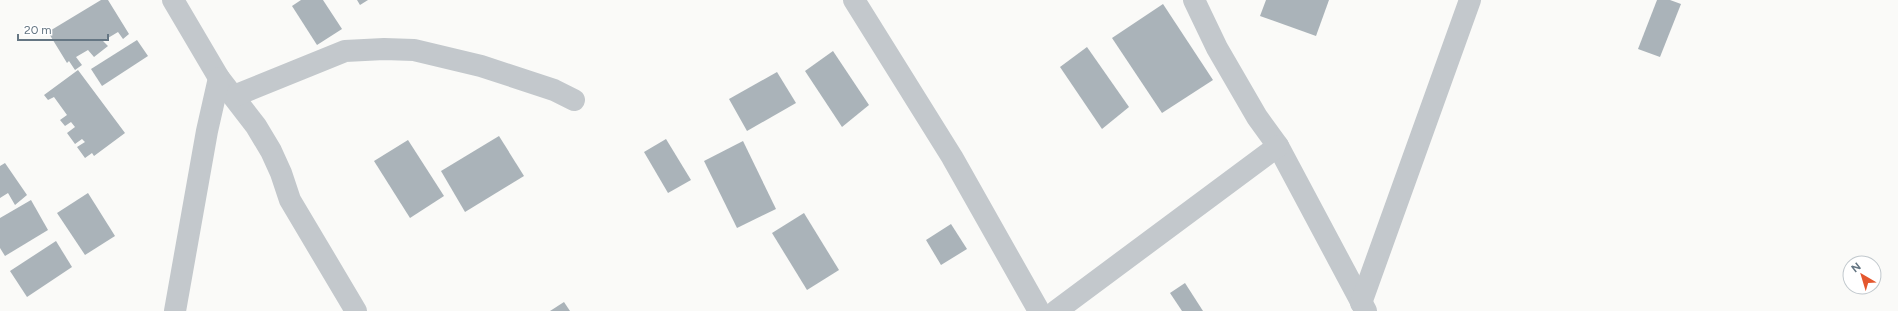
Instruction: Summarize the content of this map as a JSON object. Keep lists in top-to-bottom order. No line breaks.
{"scale_bar":"20 m","north":"top left"}
